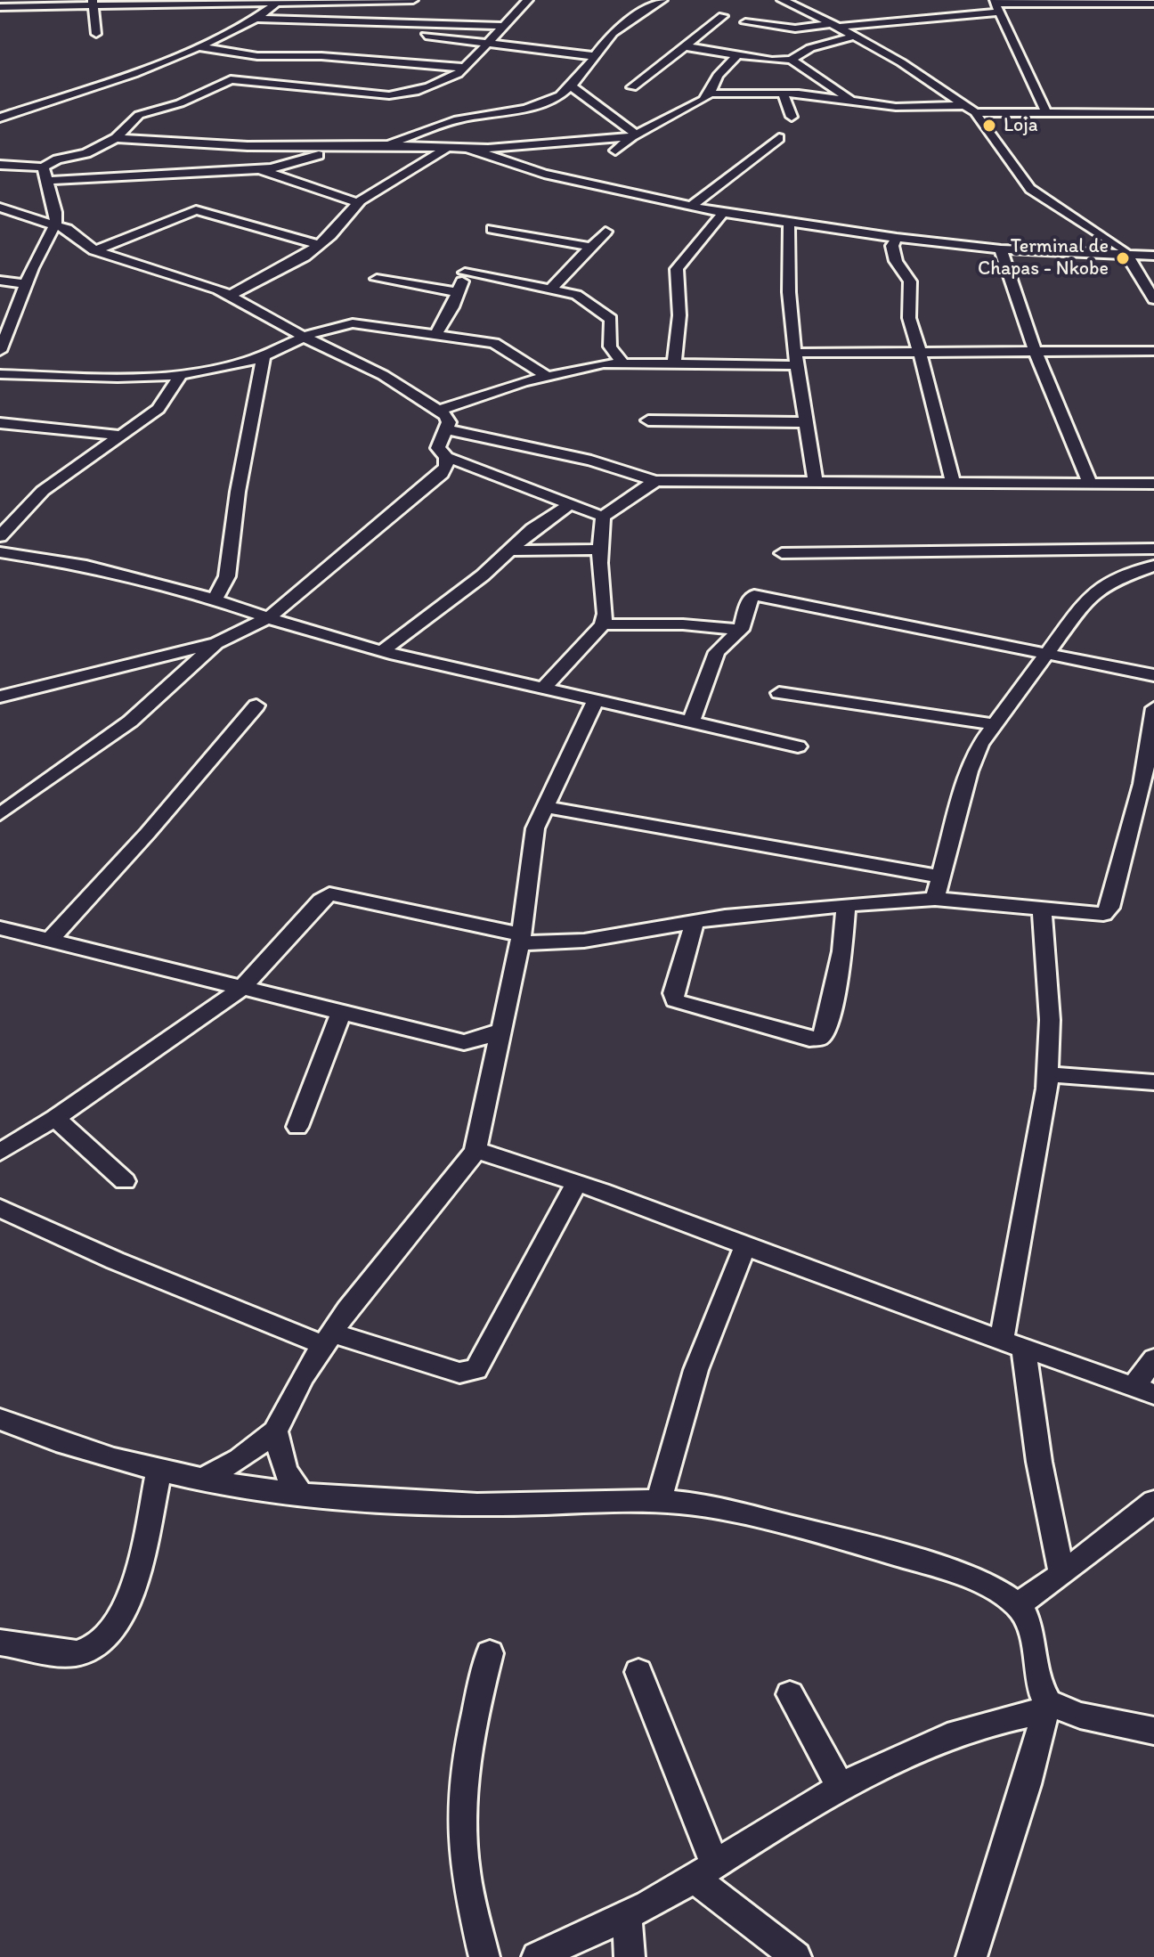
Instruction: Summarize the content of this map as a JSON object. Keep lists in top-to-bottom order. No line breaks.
{"places":["Loja","Terminal de Chapas - Nkobe"]}
